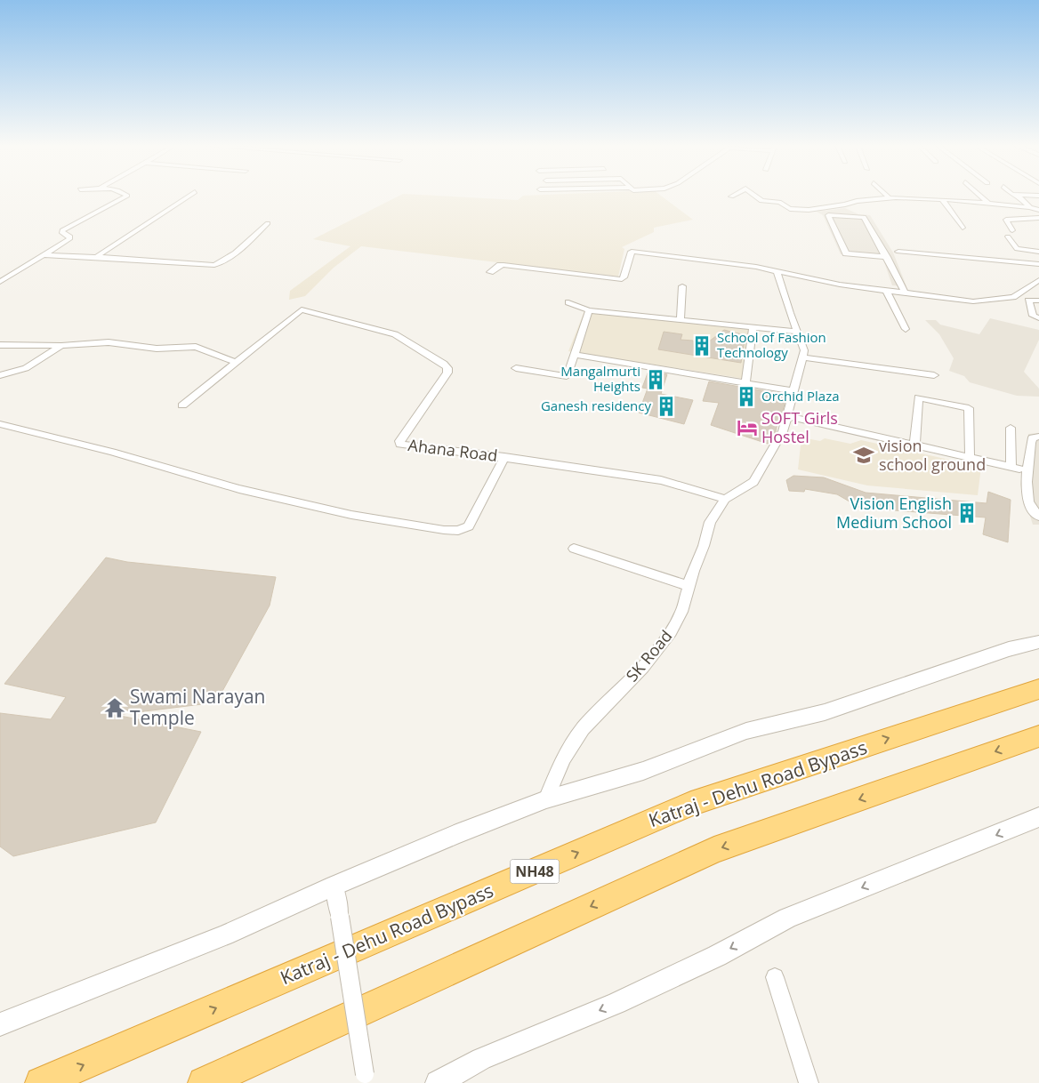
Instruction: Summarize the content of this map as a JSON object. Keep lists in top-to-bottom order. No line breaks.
{"streets":{"highway":["Katraj - Dehu Road Bypass","NH48"],"street":["Ahana Road","SK Road"]},"crossings":[["Ahana Road","SK Road"]],"places":{"building":["School of Fashion Technology","Mangalmurti Heights","Orchid Plaza","Ganesh residency","Vision English Medium School"],"hotel":["SOFT Girls Hostel"],"school or university":["vision school ground"],"temple":["Swami Narayan Temple"]}}
